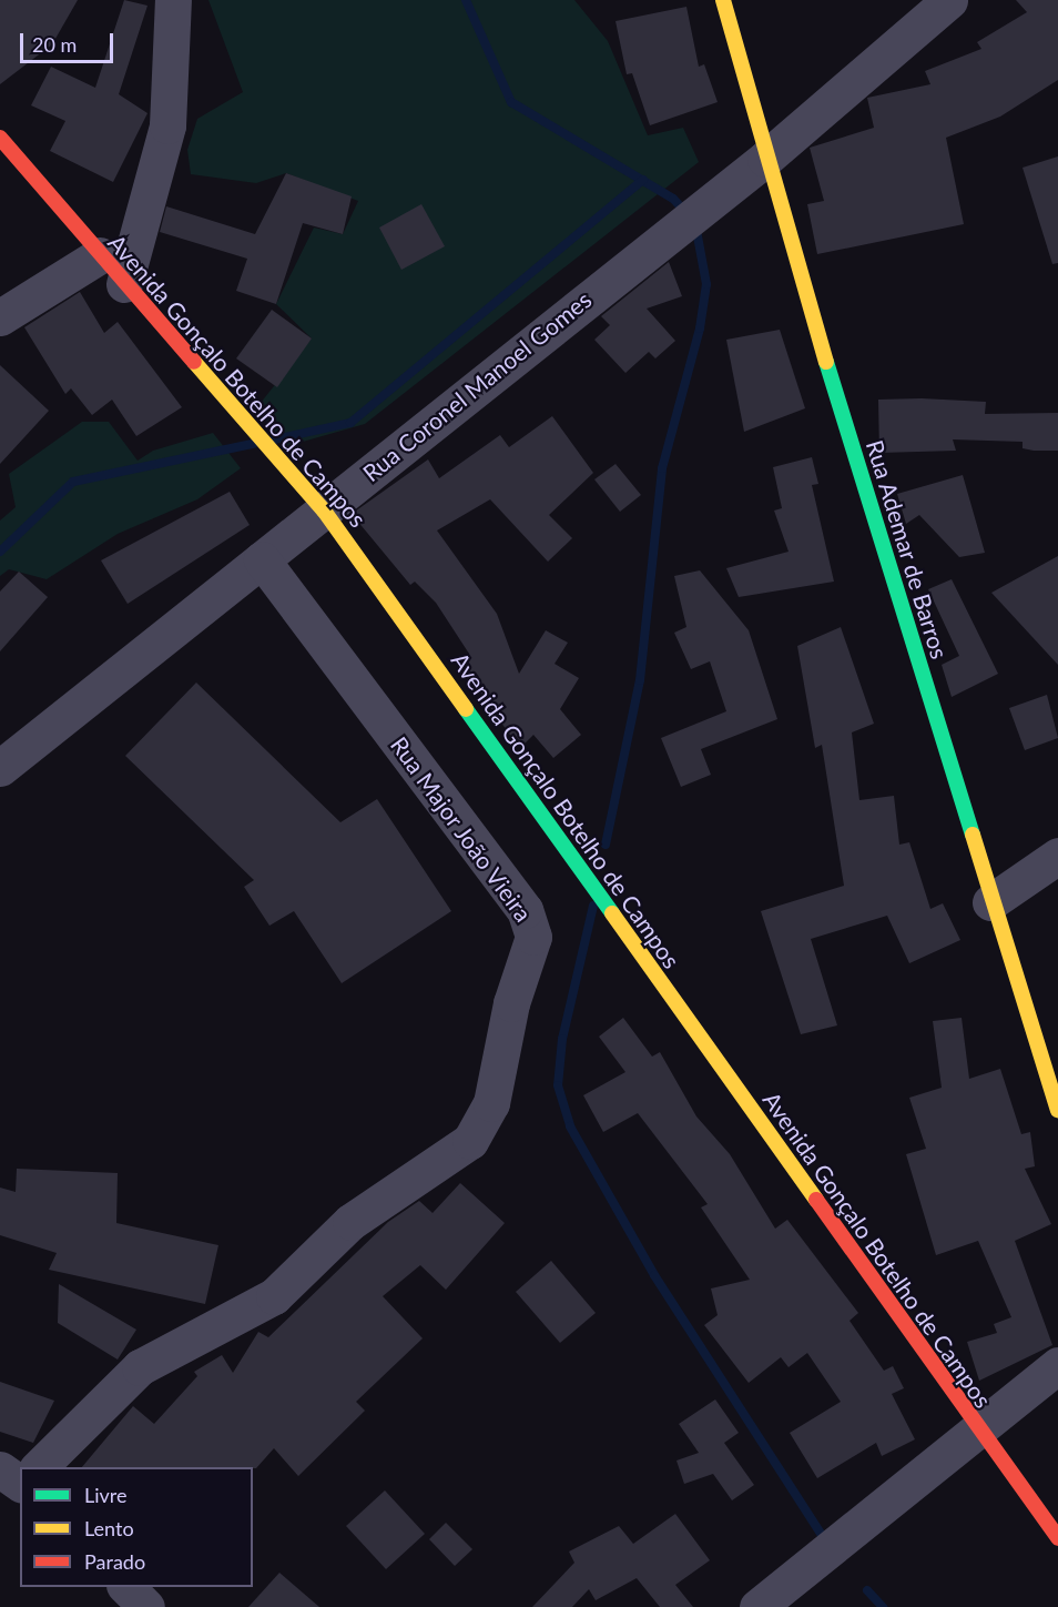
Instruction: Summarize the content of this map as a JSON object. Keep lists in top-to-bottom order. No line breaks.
{"streets":{"street":["Avenida Gonçalo Botelho de Campos","Rua Coronel Manoel Gomes","Rua Ademar de Barros","Rua Major João Vieira"]},"crossings":[["Avenida Gonçalo Botelho de Campos","Rua Coronel Manoel Gomes"],["Rua Coronel Manoel Gomes","Rua Ademar de Barros"],["Rua Coronel Manoel Gomes","Rua Major João Vieira"]],"legend":["Livre","Lento","Parado"],"scale_bar":"20 m"}
